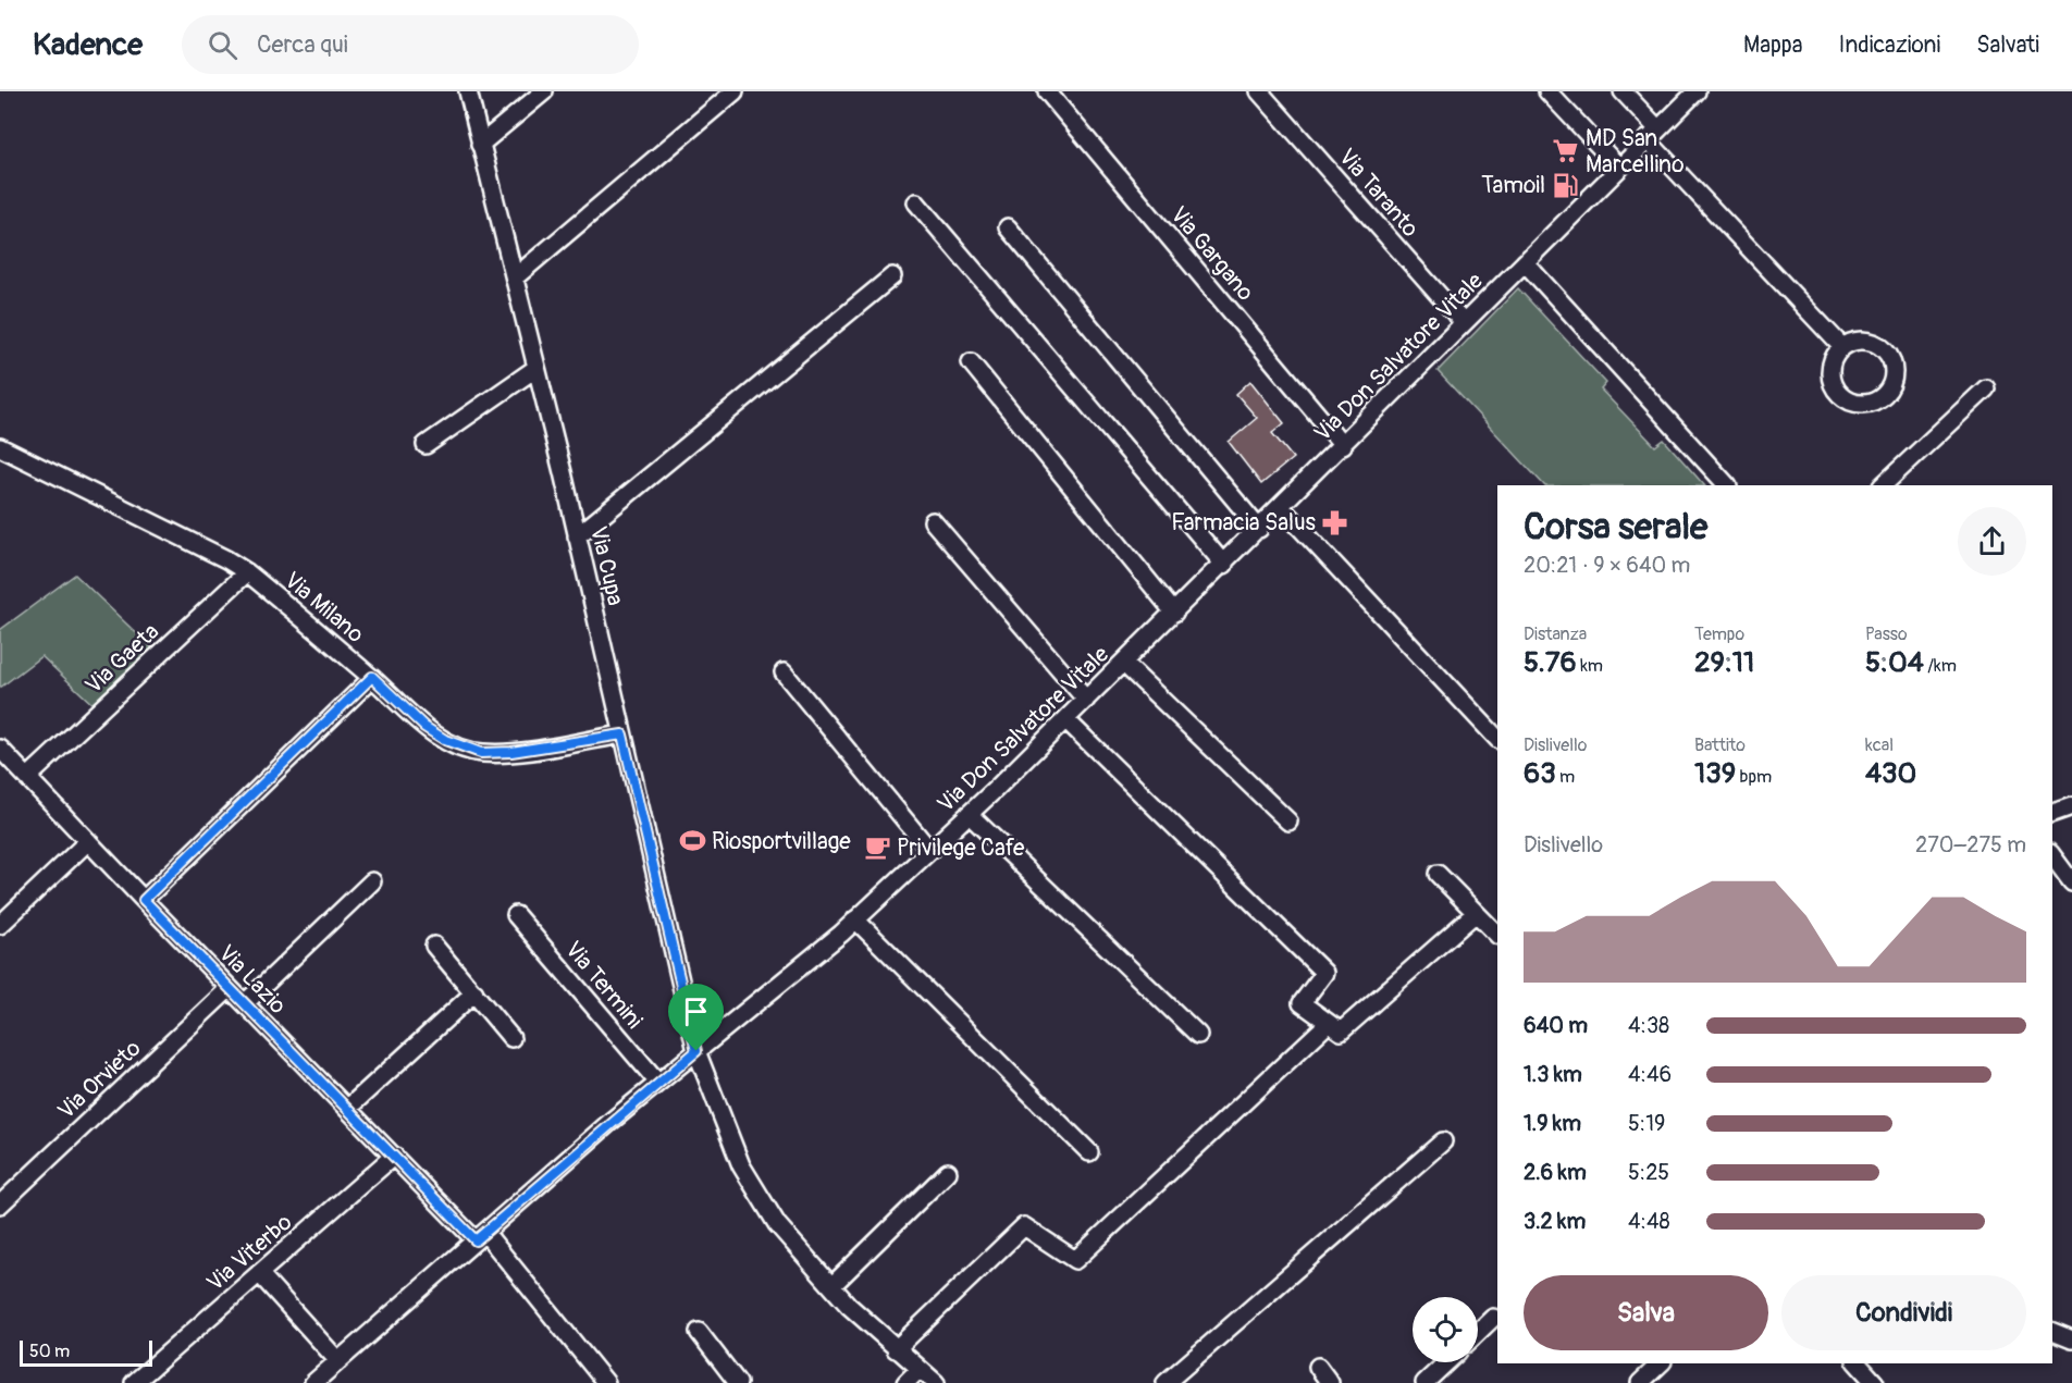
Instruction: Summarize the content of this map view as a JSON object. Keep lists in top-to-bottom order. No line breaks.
{"streets":{"street":["Via Taranto","Via Gargano","Via Don Salvatore Vitale","Via Cupa","Via Milano","Via Gaeta","Via Lazio","Via Termini","Via Orvieto","Via Viterbo"]},"crossings":[["Via Taranto","Via Don Salvatore Vitale"],["Via Gargano","Via Don Salvatore Vitale"],["Via Don Salvatore Vitale","Via Cupa"],["Via Don Salvatore Vitale","Via Lazio"],["Via Don Salvatore Vitale","Via Termini"],["Via Cupa","Via Milano"],["Via Milano","Via Gaeta"],["Via Gaeta","Via Lazio"],["Via Lazio","Via Orvieto"],["Via Lazio","Via Viterbo"]],"places":{"supermarket":["MD San Marcellino"],"fuel station":["Tamoil"],"pharmacy":["Farmacia Salus"],"sports":["Riosportvillage"],"cafe":["Privilege Cafe"]},"scale_bar":"50 m","page":{"header":"Kadence","search":"Cerca qui","nav":["Mappa","Indicazioni","Salvati"],"heading":["Corsa serale","20:21 · 9 × 640 m"],"stats":[["Distanza","5.76 km"],["Tempo","29:11"],["Passo","5:04 /km"],["Dislivello","63 m"],["Battito","139 bpm"],["kcal","430"]],"chart":["Dislivello","270–275 m"],"list":[{"name":"640 m","note":"4:38"},{"name":"1.3 km","note":"4:46"},{"name":"1.9 km","note":"5:19"},{"name":"2.6 km","note":"5:25"},{"name":"3.2 km","note":"4:48"}],"buttons":["Salva","Condividi"],"scale":"50 m"}}
